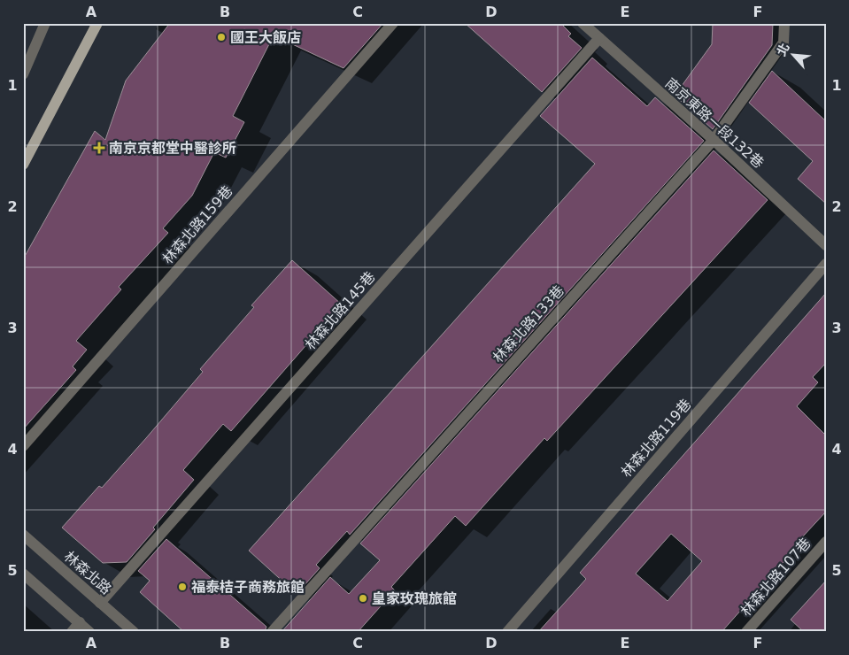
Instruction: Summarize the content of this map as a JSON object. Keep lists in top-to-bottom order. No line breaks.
{"streets":{"street":["南京東路一段132巷","林森北路159巷","林森北路145巷","林森北路133巷","林森北路119巷","林森北路","林森北路107巷"]},"crossings":[["南京東路一段132巷","林森北路145巷"],["南京東路一段132巷","林森北路133巷"],["林森北路145巷","林森北路"]],"places":{"other":["國王大飯店","福泰桔子商務旅館","皇家玫瑰旅館"],"health":["南京京都堂中醫診所"]},"north":"top left","grid":{"columns":["A","B","C","D","E","F"],"rows":["1","2","3","4","5"]}}
